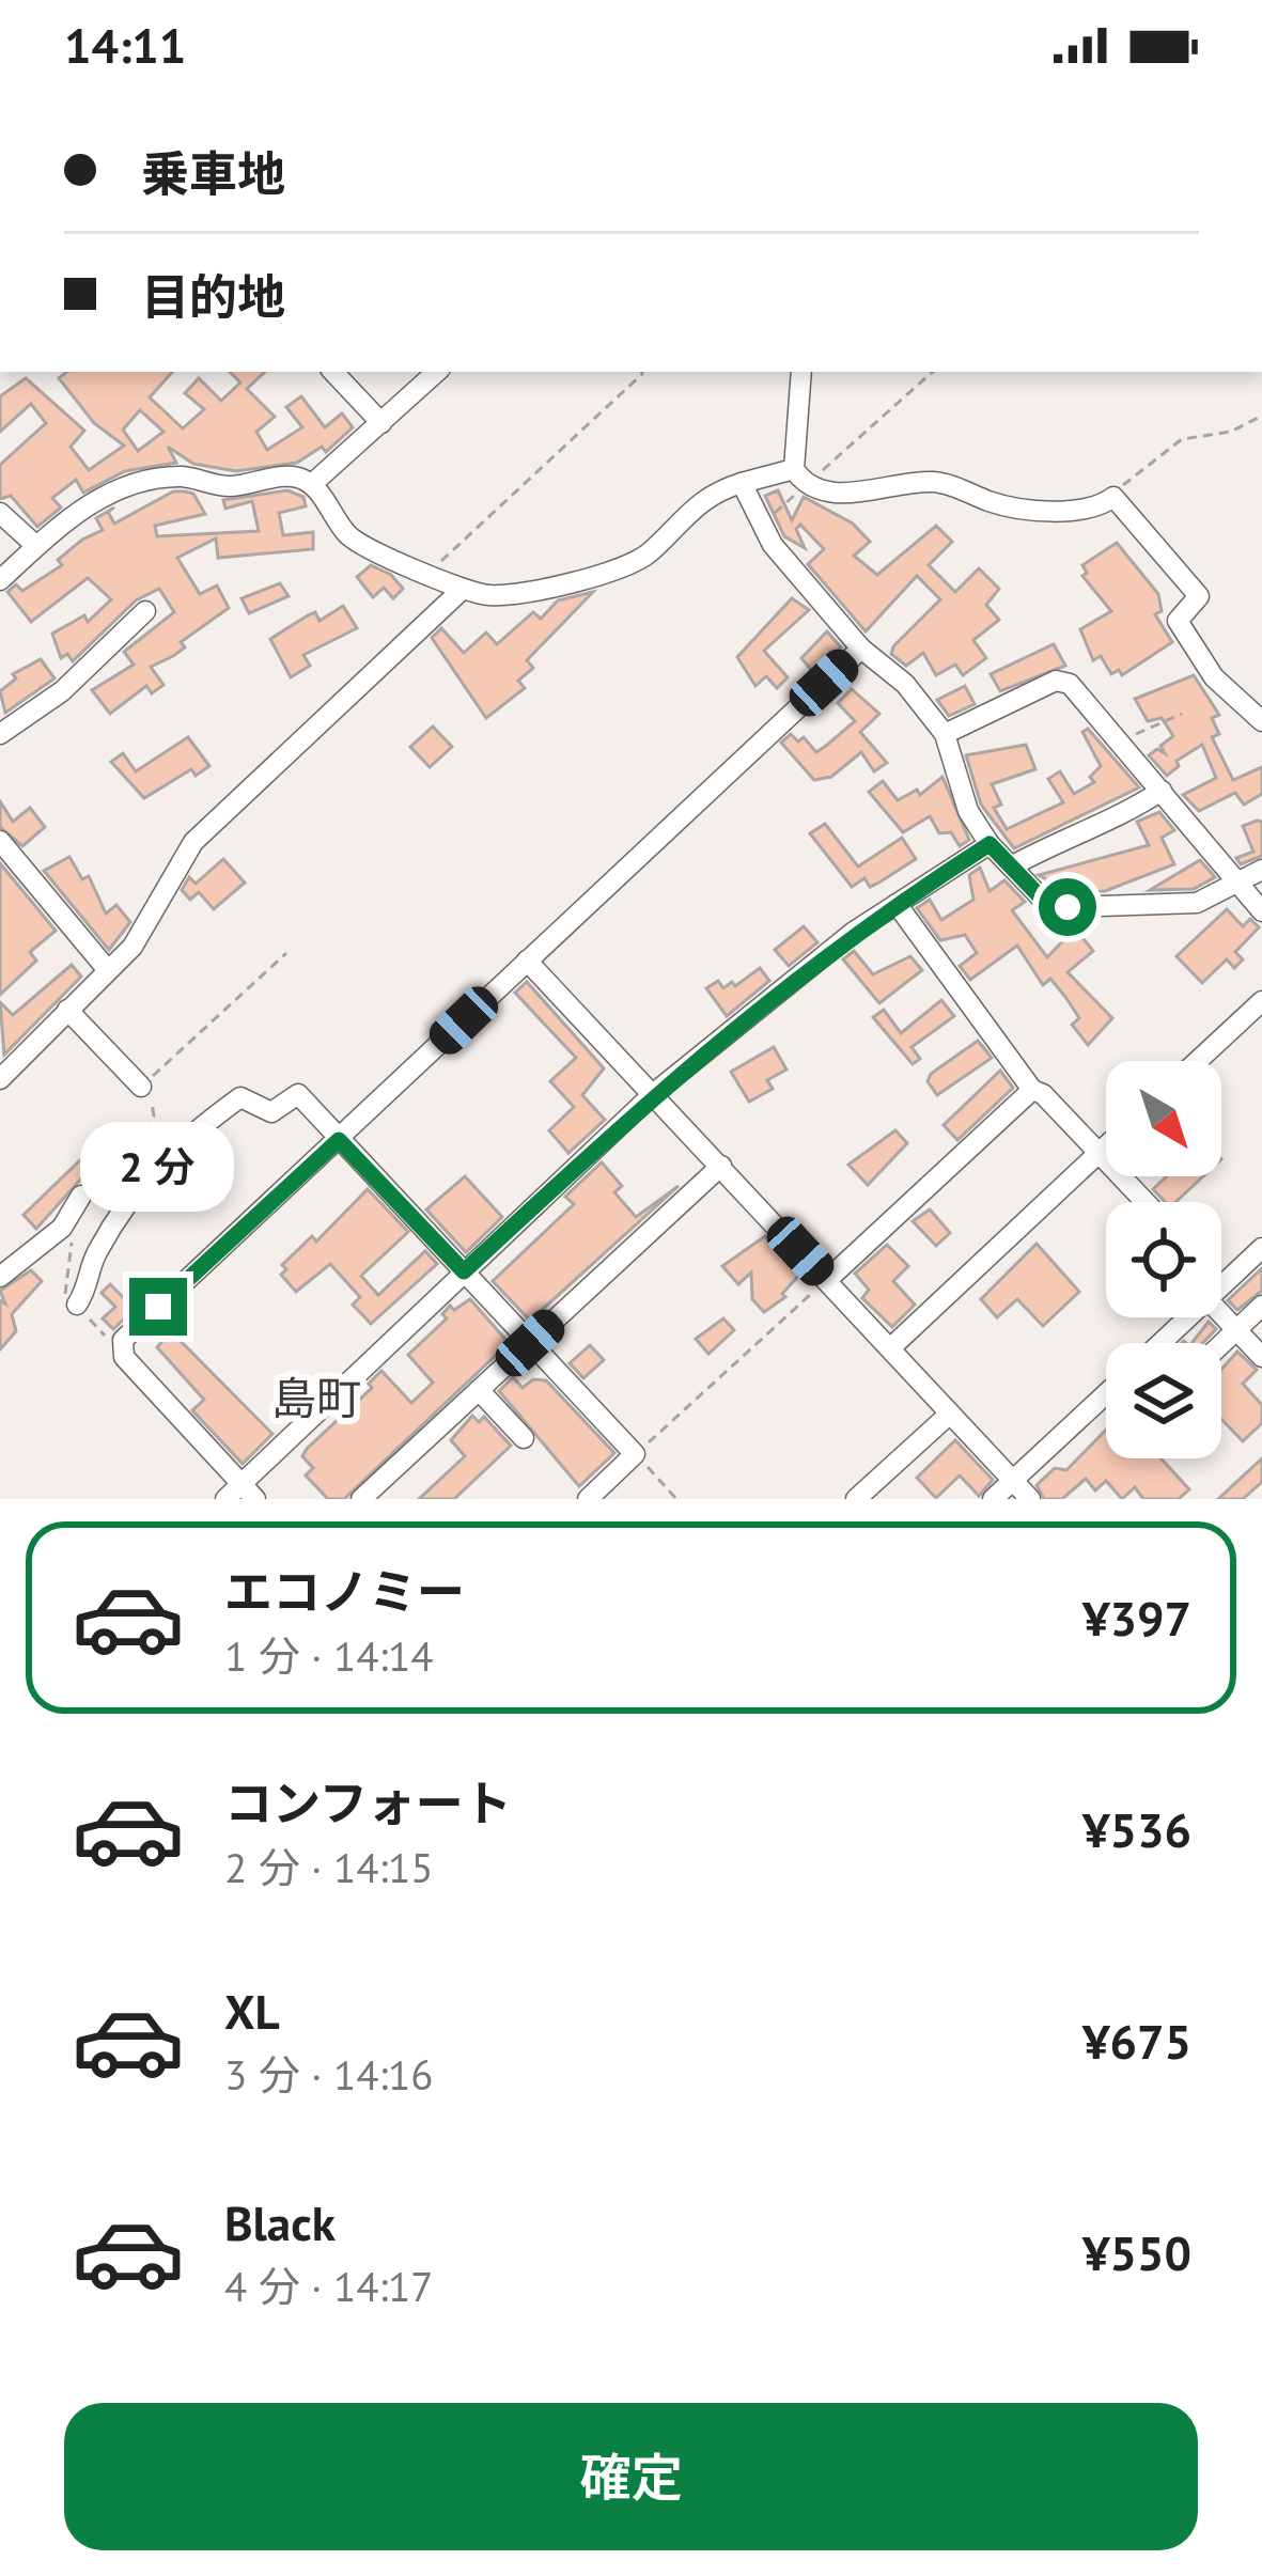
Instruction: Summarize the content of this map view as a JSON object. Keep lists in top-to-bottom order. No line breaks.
{"districts":["島町"],"north":"bottom right","page":{"status":"14:11","banner":["乗車地","目的地"],"bubble":"2 分","list":[{"name":"エコノミー","note":"1 分 · 14:14","value":"¥397"},{"name":"コンフォート","note":"2 分 · 14:15","value":"¥536"},{"name":"XL","note":"3 分 · 14:16","value":"¥675"},{"name":"Black","note":"4 分 · 14:17","value":"¥550"}],"buttons":"確定"}}
